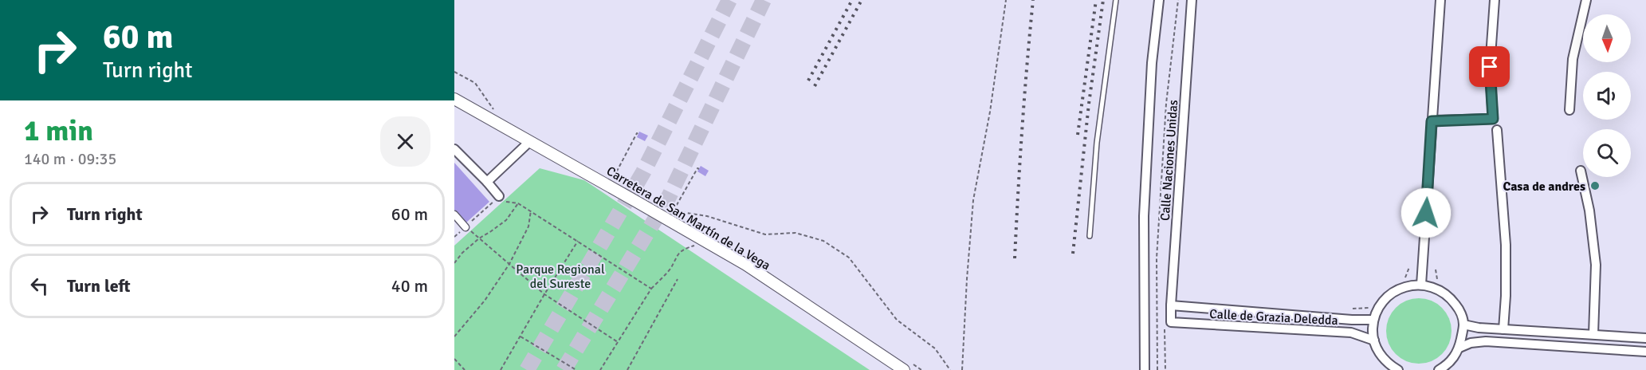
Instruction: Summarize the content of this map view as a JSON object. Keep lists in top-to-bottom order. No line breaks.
{"streets":{"street":["Calle Naciones Unidas","Carretera de San Martín de la Vega","Calle de Grazia Deledda"]},"crossings":[["Calle Naciones Unidas","Calle de Grazia Deledda"]],"parks":["Parque Regional del Sureste"],"places":["Casa de andres"],"north":"bottom","page":{"turn":["60 m","Turn right"],"heading":["1 min","140 m · 09:35"],"list":[{"name":"Turn right","value":"60 m"},{"name":"Turn left","value":"40 m"}]}}
